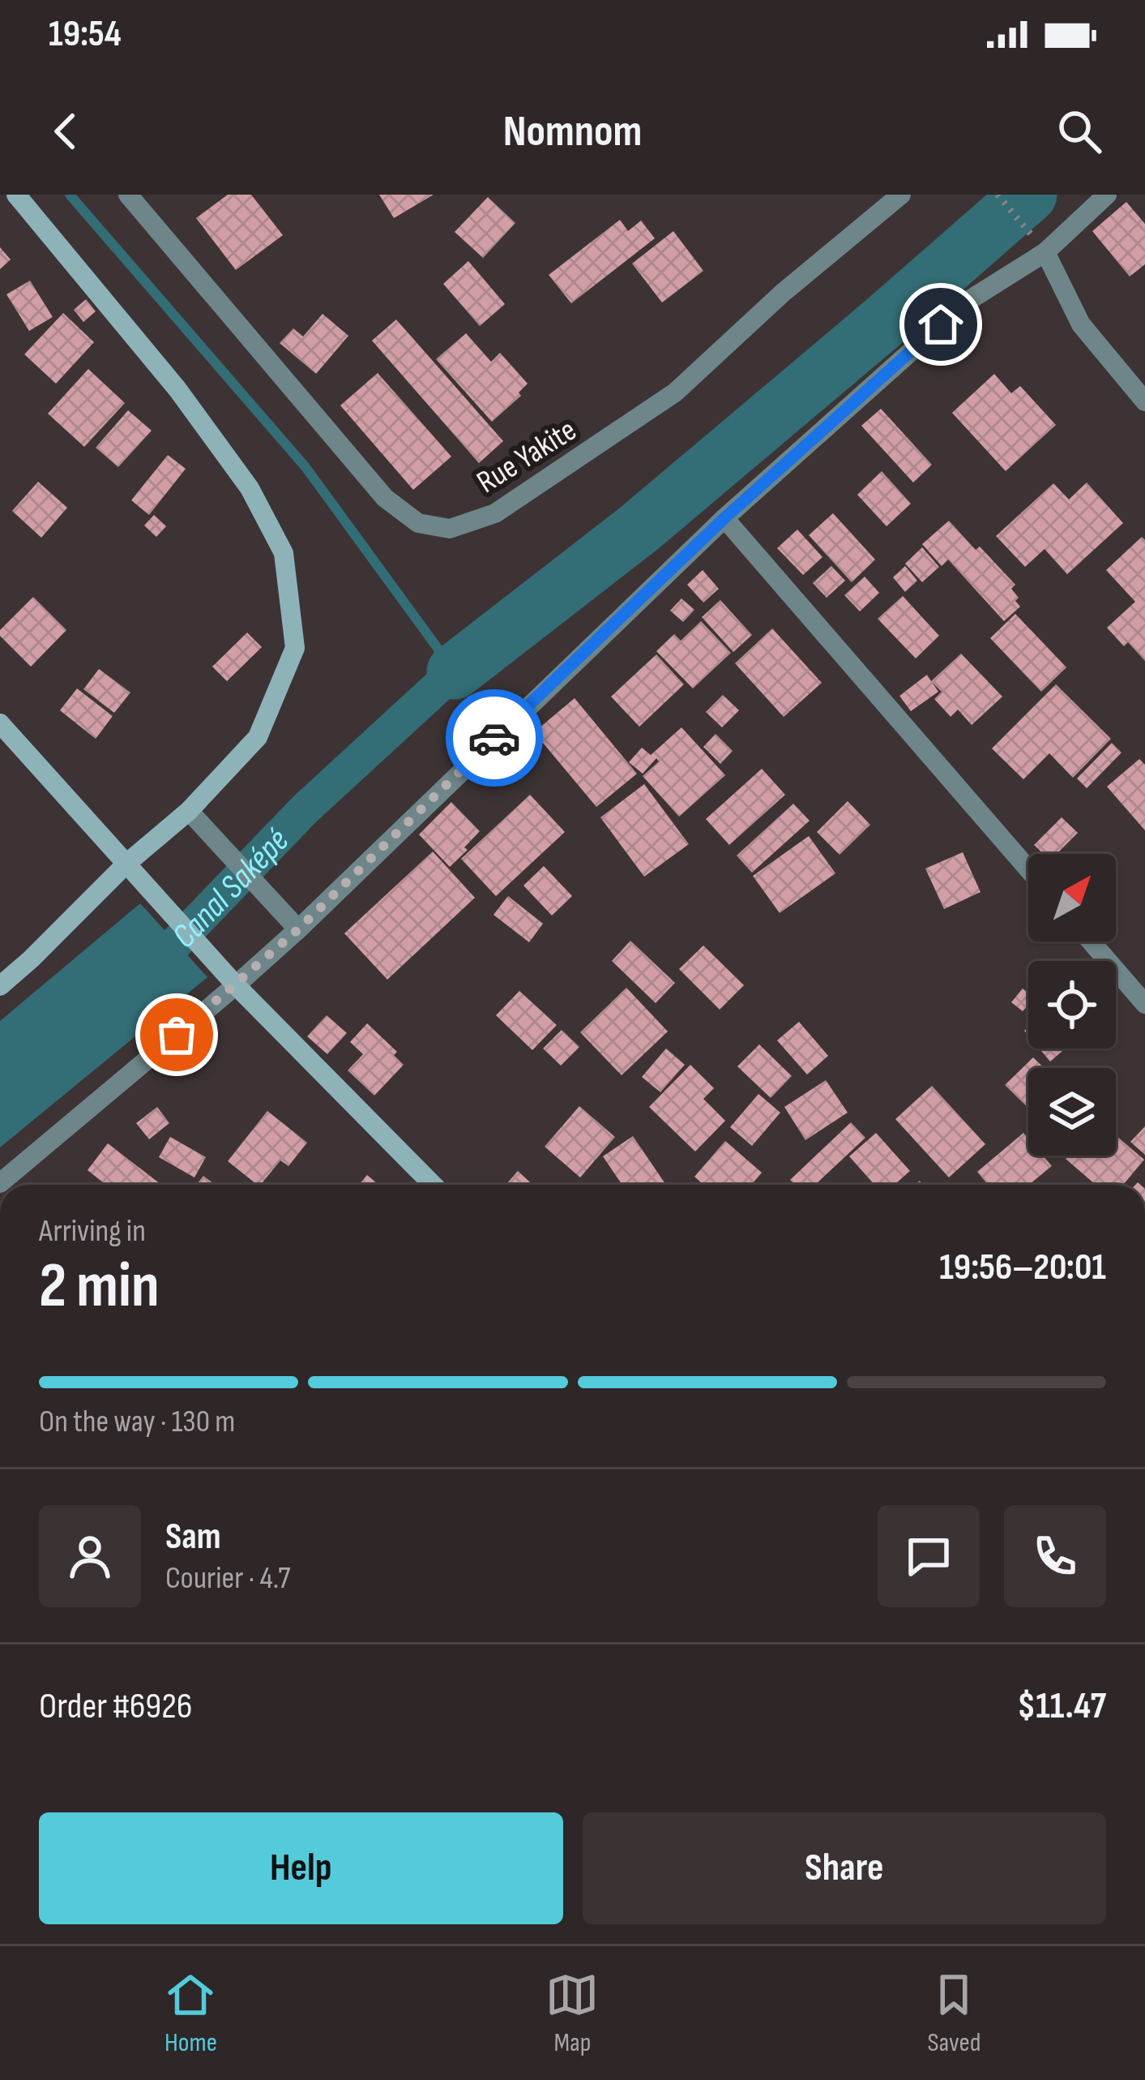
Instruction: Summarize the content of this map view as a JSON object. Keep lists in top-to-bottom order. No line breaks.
{"streets":{"street":["Rue Yakite"]},"water":["Canal Saképé"],"north":"top right","page":{"status":"19:54","header":"Nomnom","heading":["2 min","Arriving in","19:56–20:01"],"panel":["Sam","Courier · 4.7","Order #6926","$11.47"],"bar":"On the way · 130 m","buttons":["Help","Share"],"tabs":["Home","Map","Saved"]}}
